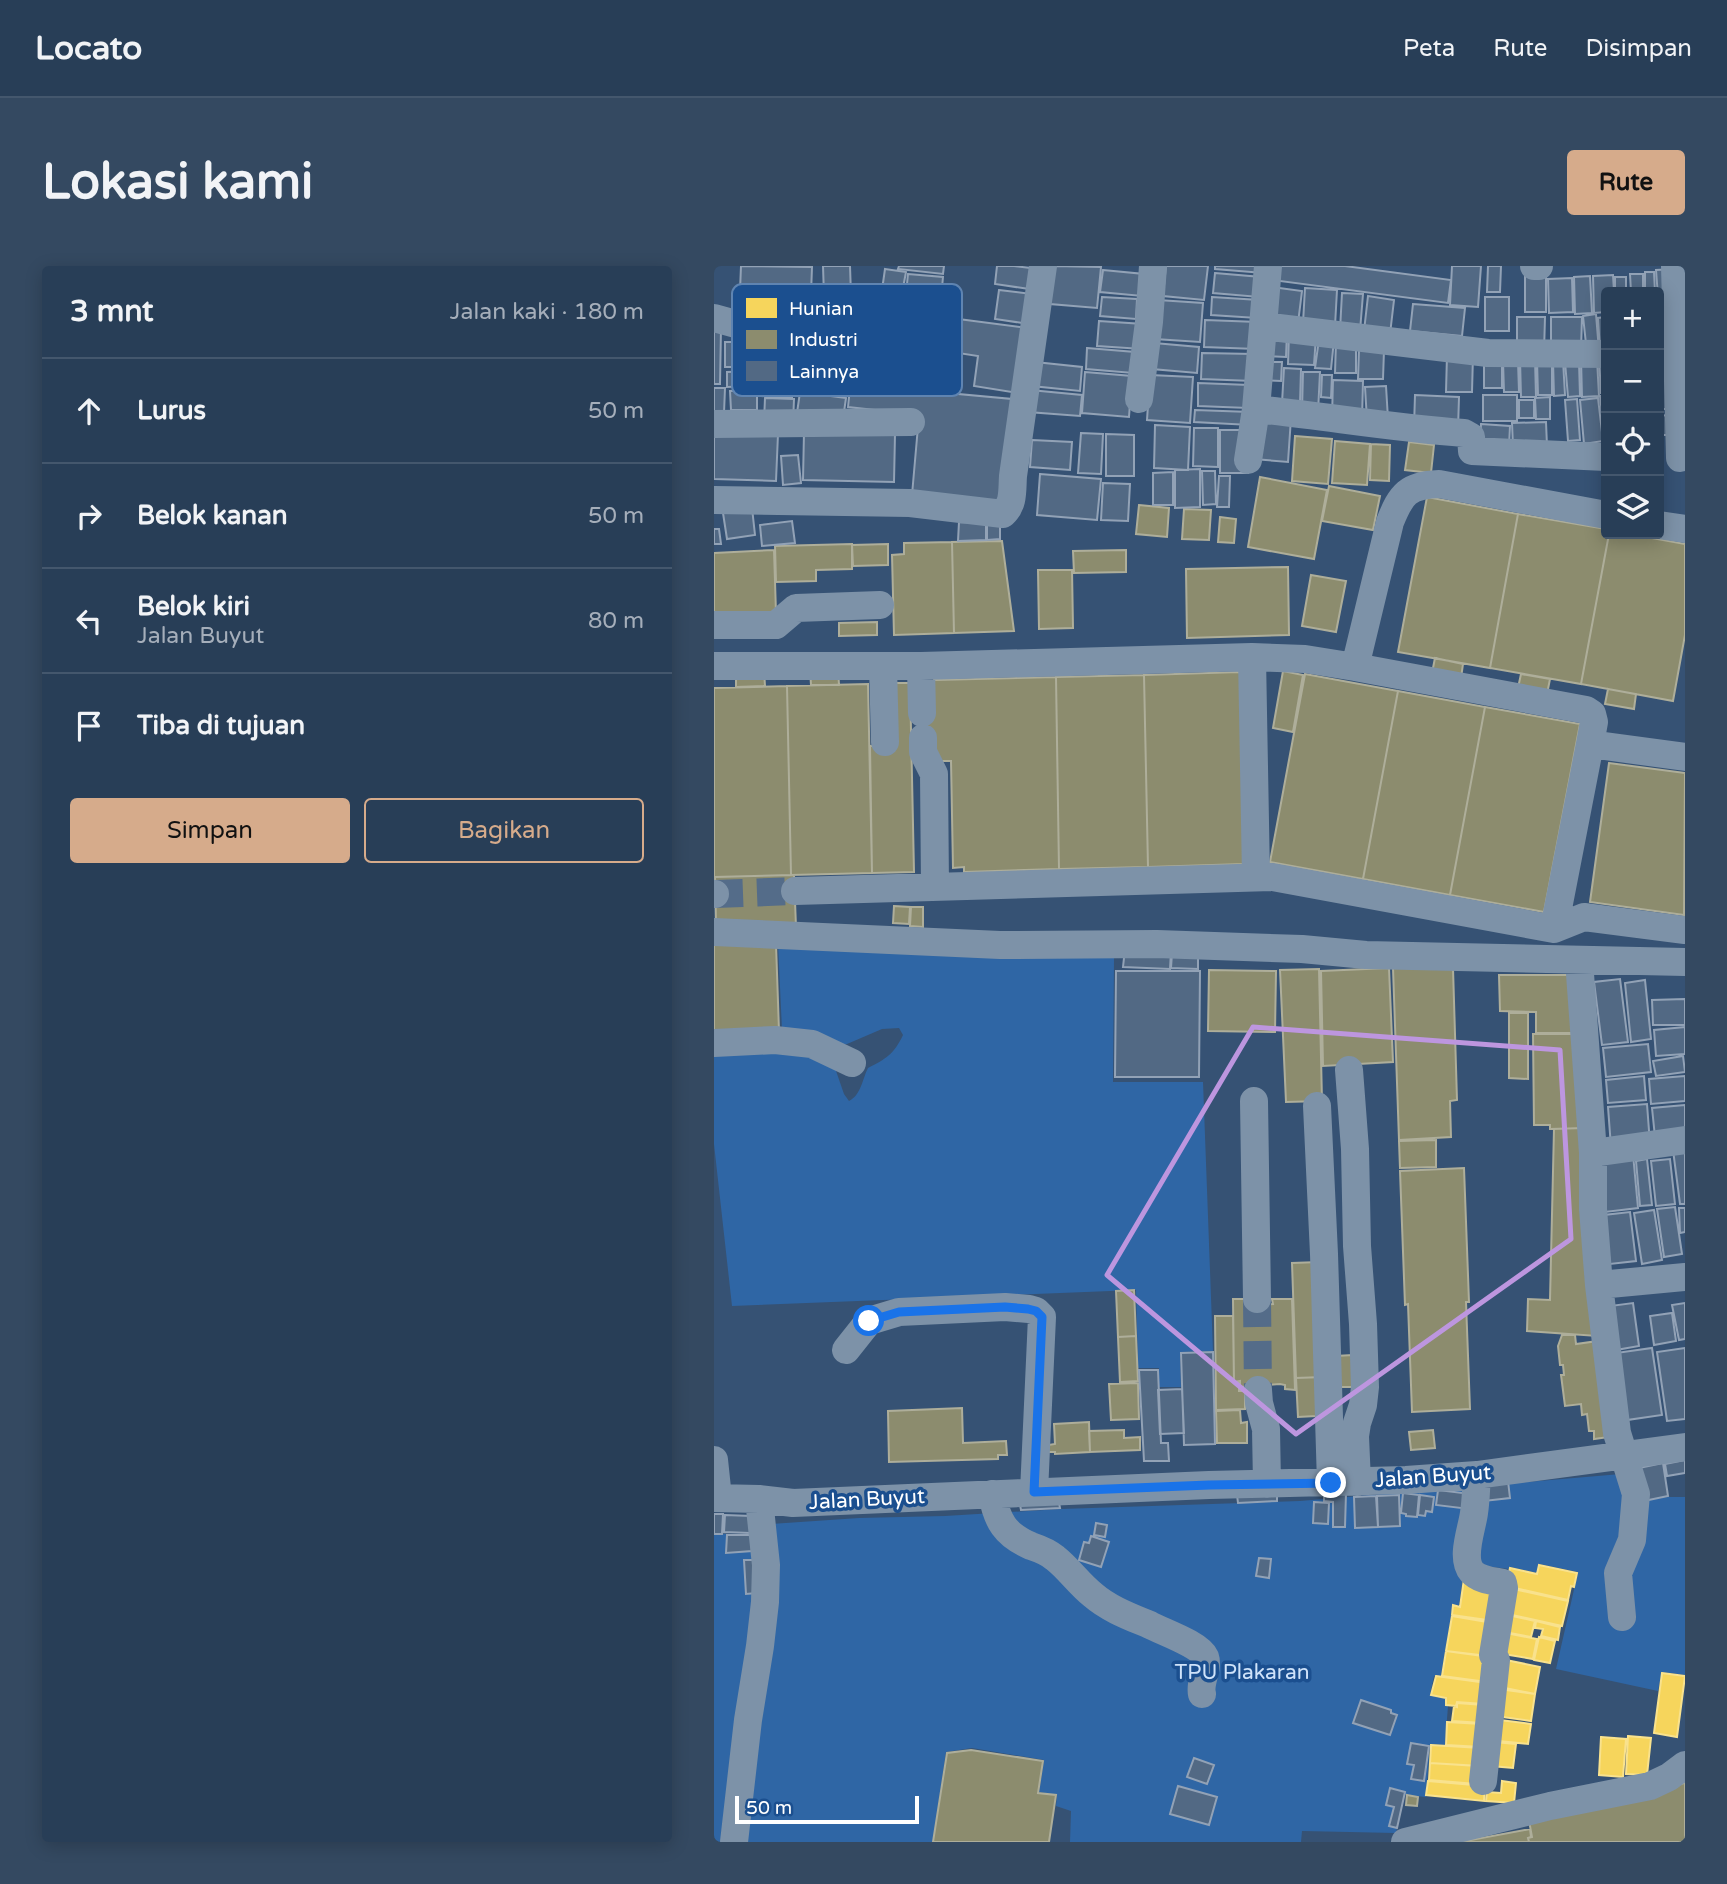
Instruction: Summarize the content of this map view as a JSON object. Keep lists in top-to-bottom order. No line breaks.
{"streets":{"street":["Jalan Buyut"]},"parks":["TPU Plakaran"],"legend":["Hunian","Industri","Lainnya"],"scale_bar":"50 m","page":{"header":"Locato","nav":["Peta","Rute","Disimpan"],"buttons":["Rute",["Simpan","Bagikan"]],"title":"Lokasi kami","heading":["3 mnt","Jalan kaki · 180 m"],"map_buttons":["+","−"],"list":[["Lurus","50 m"],["Belok kanan","50 m"],["Belok kiri","Jalan Buyut","80 m"],"Tiba di tujuan"],"scale":"50 m"}}
